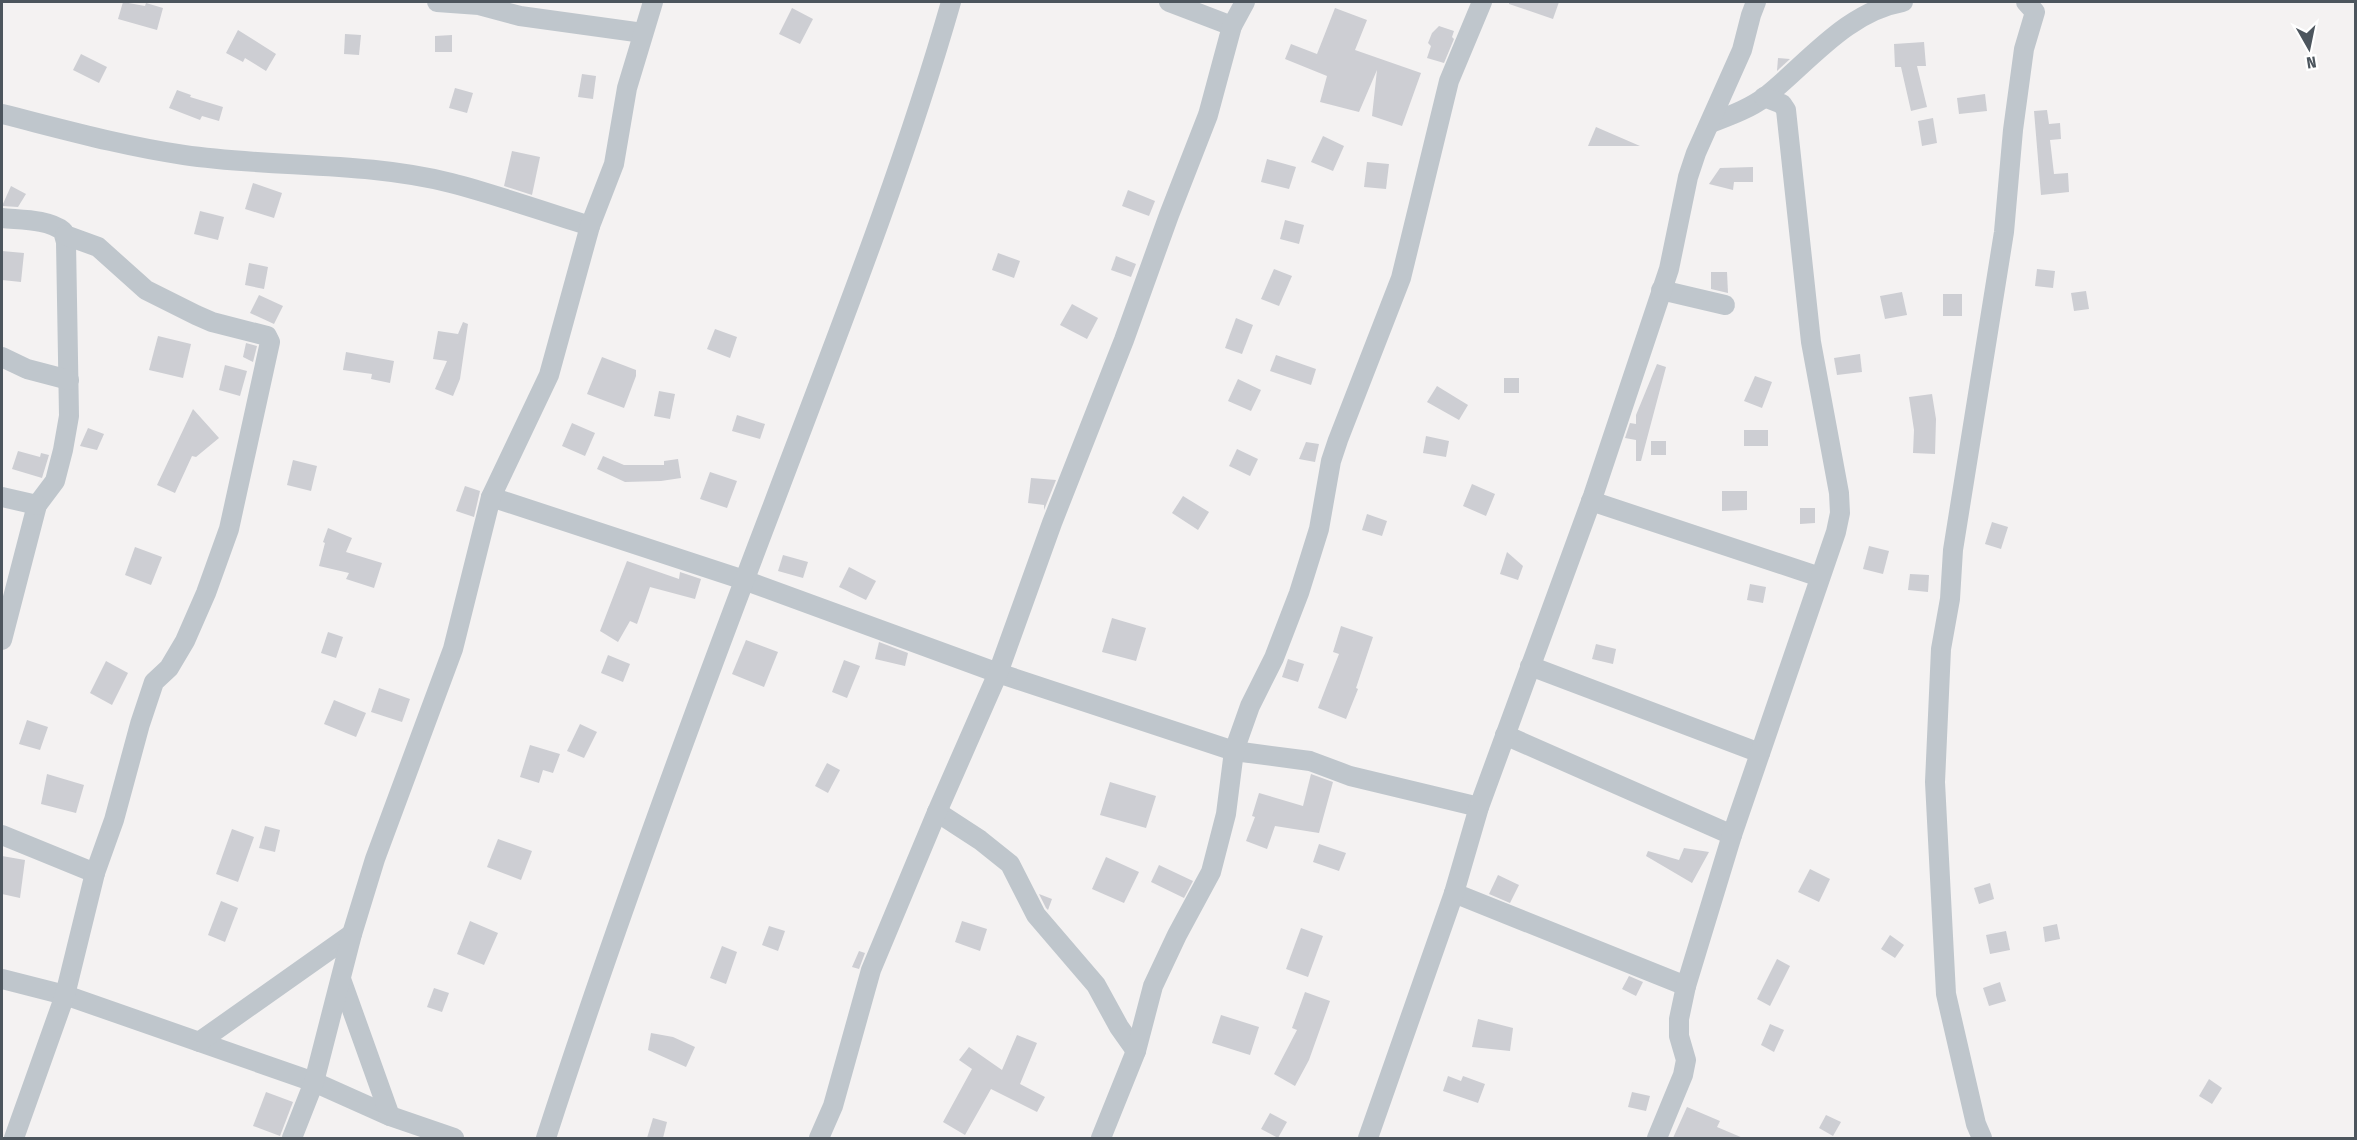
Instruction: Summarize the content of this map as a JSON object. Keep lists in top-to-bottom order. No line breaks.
{"north":"bottom"}
